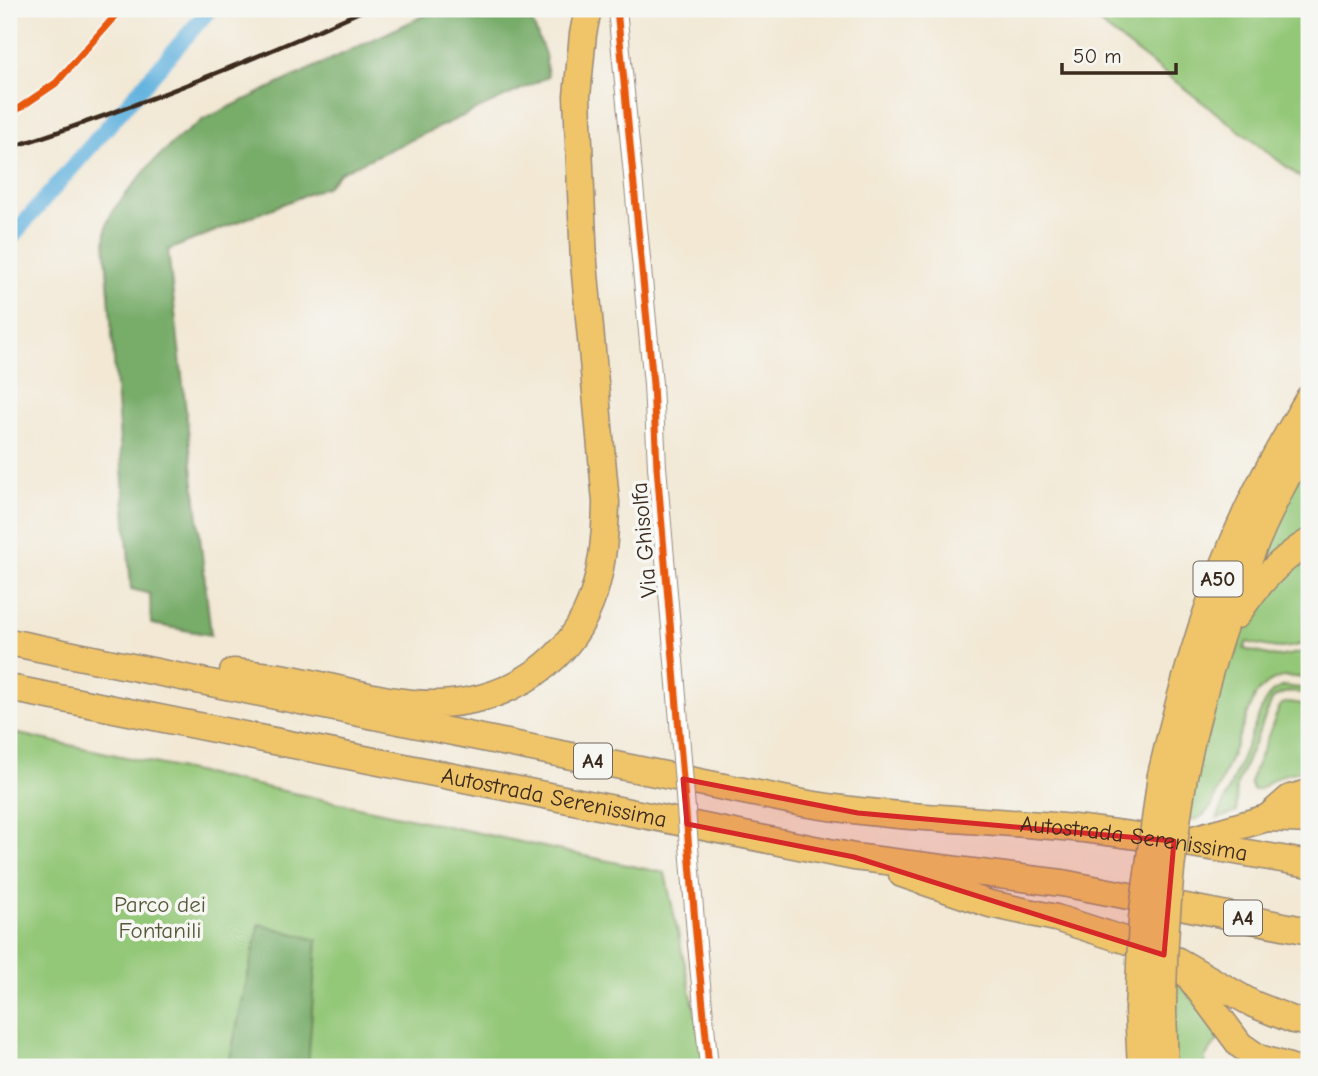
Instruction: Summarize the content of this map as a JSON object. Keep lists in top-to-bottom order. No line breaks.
{"streets":{"highway":["A50","A4","Autostrada Serenissima"],"street":["Via Ghisolfa"]},"parks":["Parco dei Fontanili"],"scale_bar":"50 m"}
